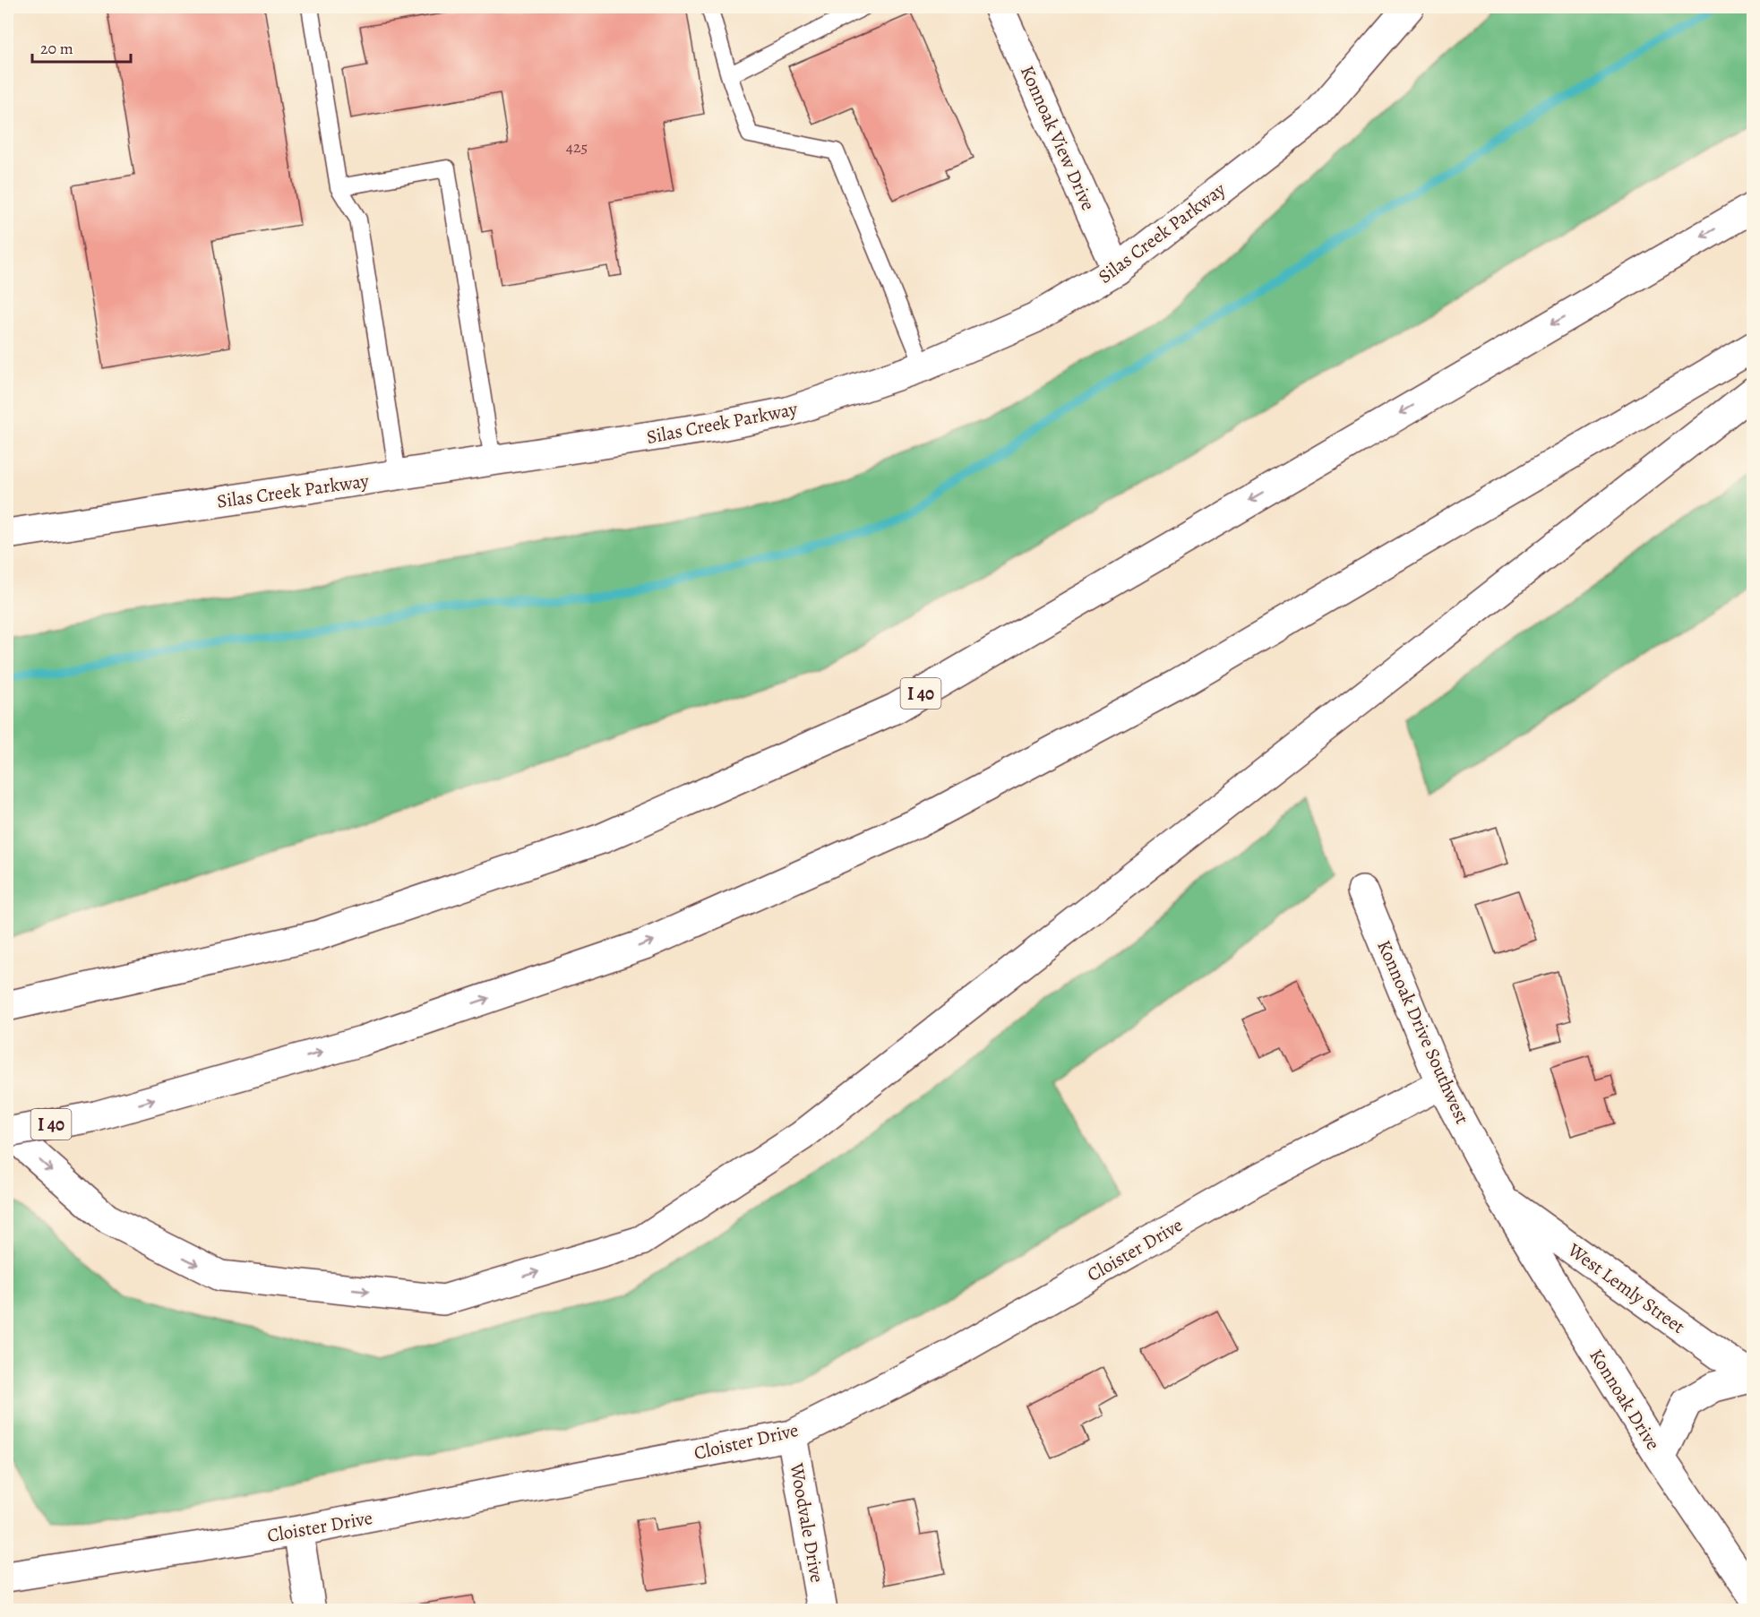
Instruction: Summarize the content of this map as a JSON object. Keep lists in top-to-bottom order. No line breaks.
{"streets":{"main road":["Konnoak View Drive","Silas Creek Parkway","I 40","Konnoak Drive Southwest","Cloister Drive","West Lemly Street","Konnoak Drive","Woodvale Drive"]},"crossings":[["Konnoak View Drive","Silas Creek Parkway"],["Konnoak Drive Southwest","Cloister Drive"],["Konnoak Drive Southwest","West Lemly Street"],["Konnoak Drive Southwest","Konnoak Drive"],["Cloister Drive","Woodvale Drive"],["West Lemly Street","Konnoak Drive"]],"house_numbers":["425"],"scale_bar":"20 m"}
